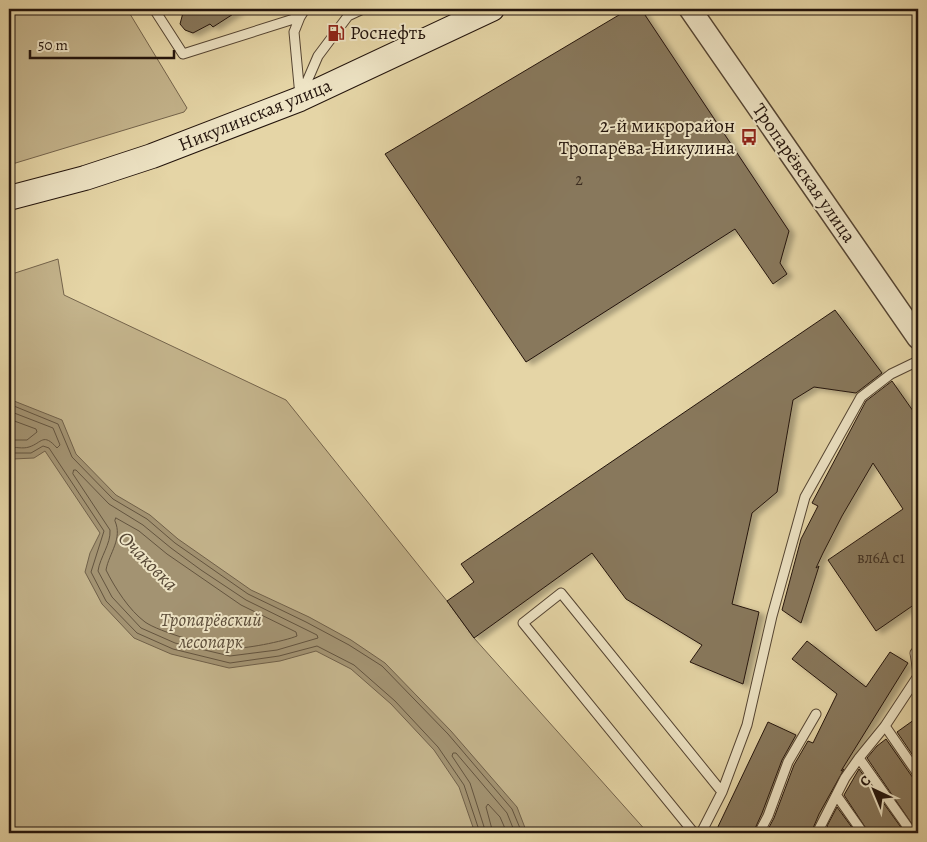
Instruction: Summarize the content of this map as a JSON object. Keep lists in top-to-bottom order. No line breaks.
{"streets":{"main road":["Никулинская улица"],"street":["Тропарёвская улица"]},"water":["Очаковка"],"parks":["Тропарёвский лесопарк"],"places":{"fuel station":["Роснефть"],"bus stop":["2-й микрорайон Тропарёва-Никулина"]},"house_numbers":["2","вл6А с1"],"scale_bar":"50 m","north":"top left"}
